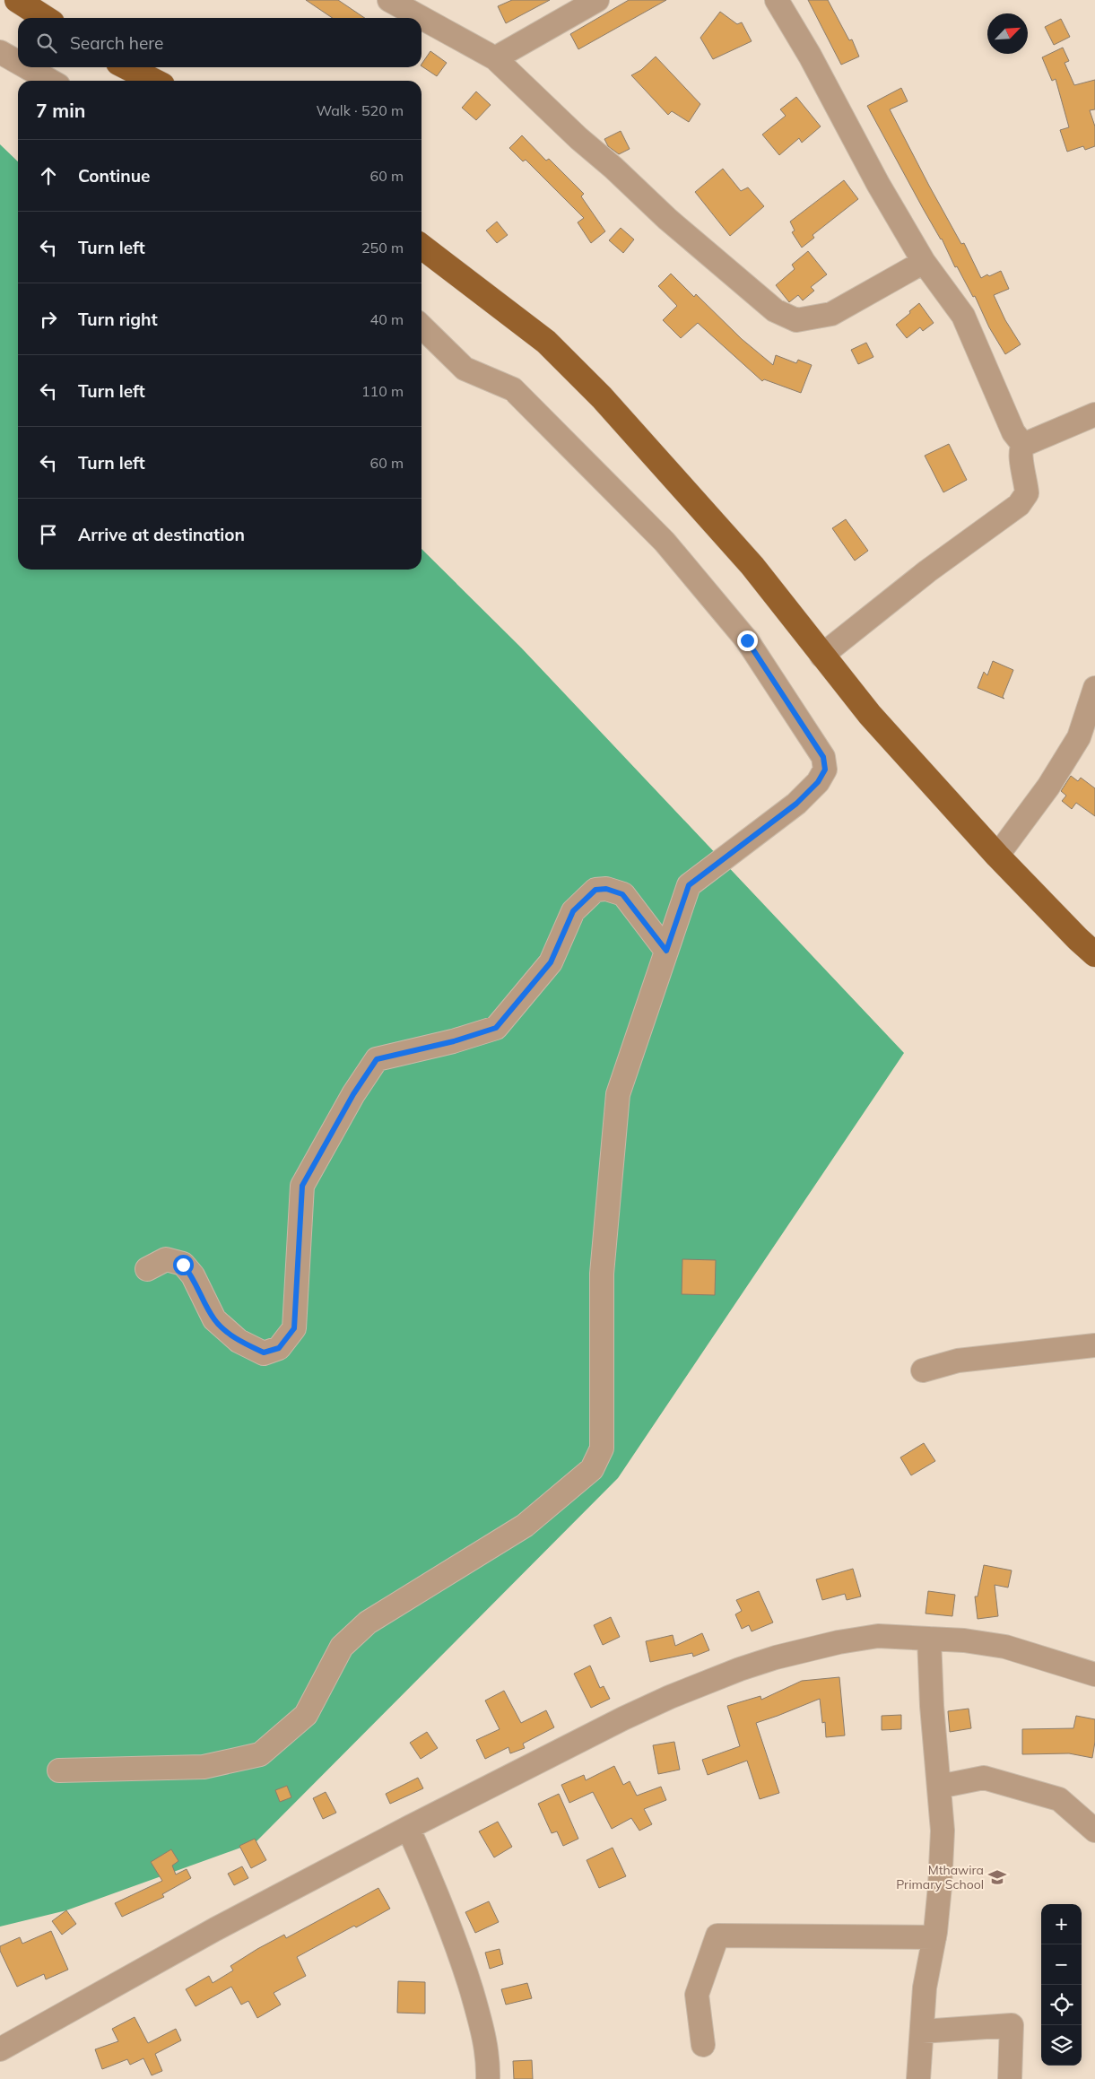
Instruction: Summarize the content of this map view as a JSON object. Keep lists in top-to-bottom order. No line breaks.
{"places":{"school or university":["Mthawira Primary School"]},"north":"top right","page":{"search":"Search here","heading":["7 min","Walk · 520 m"],"list":[["Continue","60 m"],["Turn left","250 m"],["Turn right","40 m"],["Turn left","110 m"],["Turn left","60 m"],"Arrive at destination"],"map_buttons":["+","−"]}}
